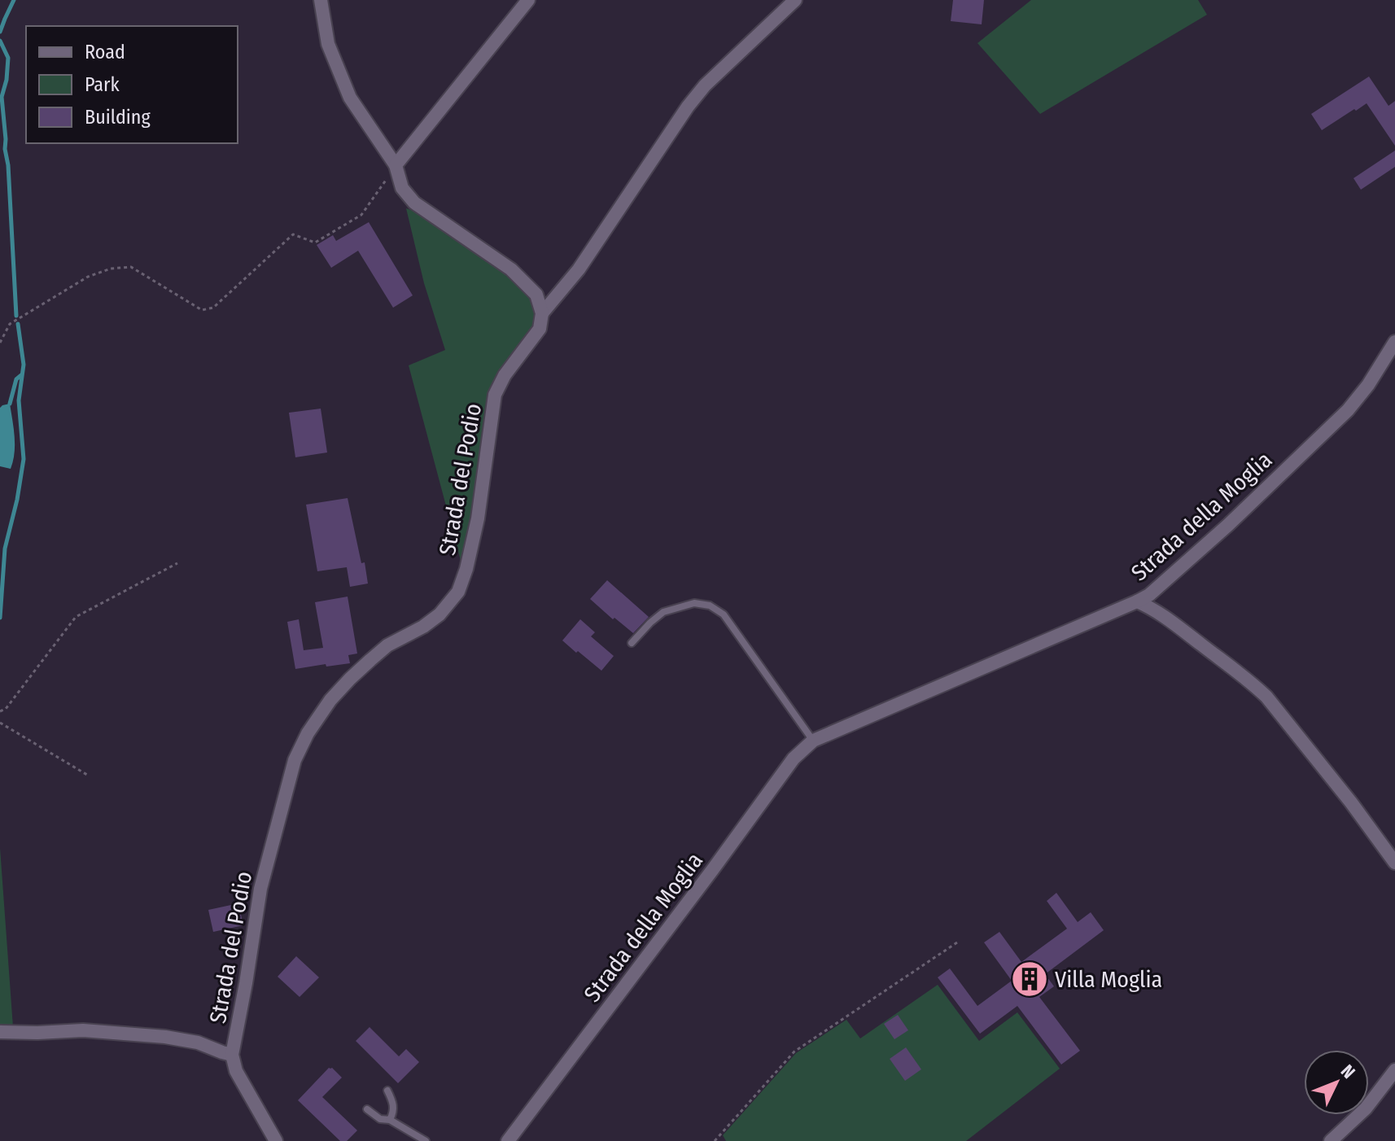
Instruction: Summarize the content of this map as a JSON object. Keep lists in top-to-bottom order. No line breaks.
{"streets":{"street":["Strada del Podio","Strada della Moglia"]},"places":{"building":["Villa Moglia"]},"legend":["Road","Park","Building"],"north":"top right"}
